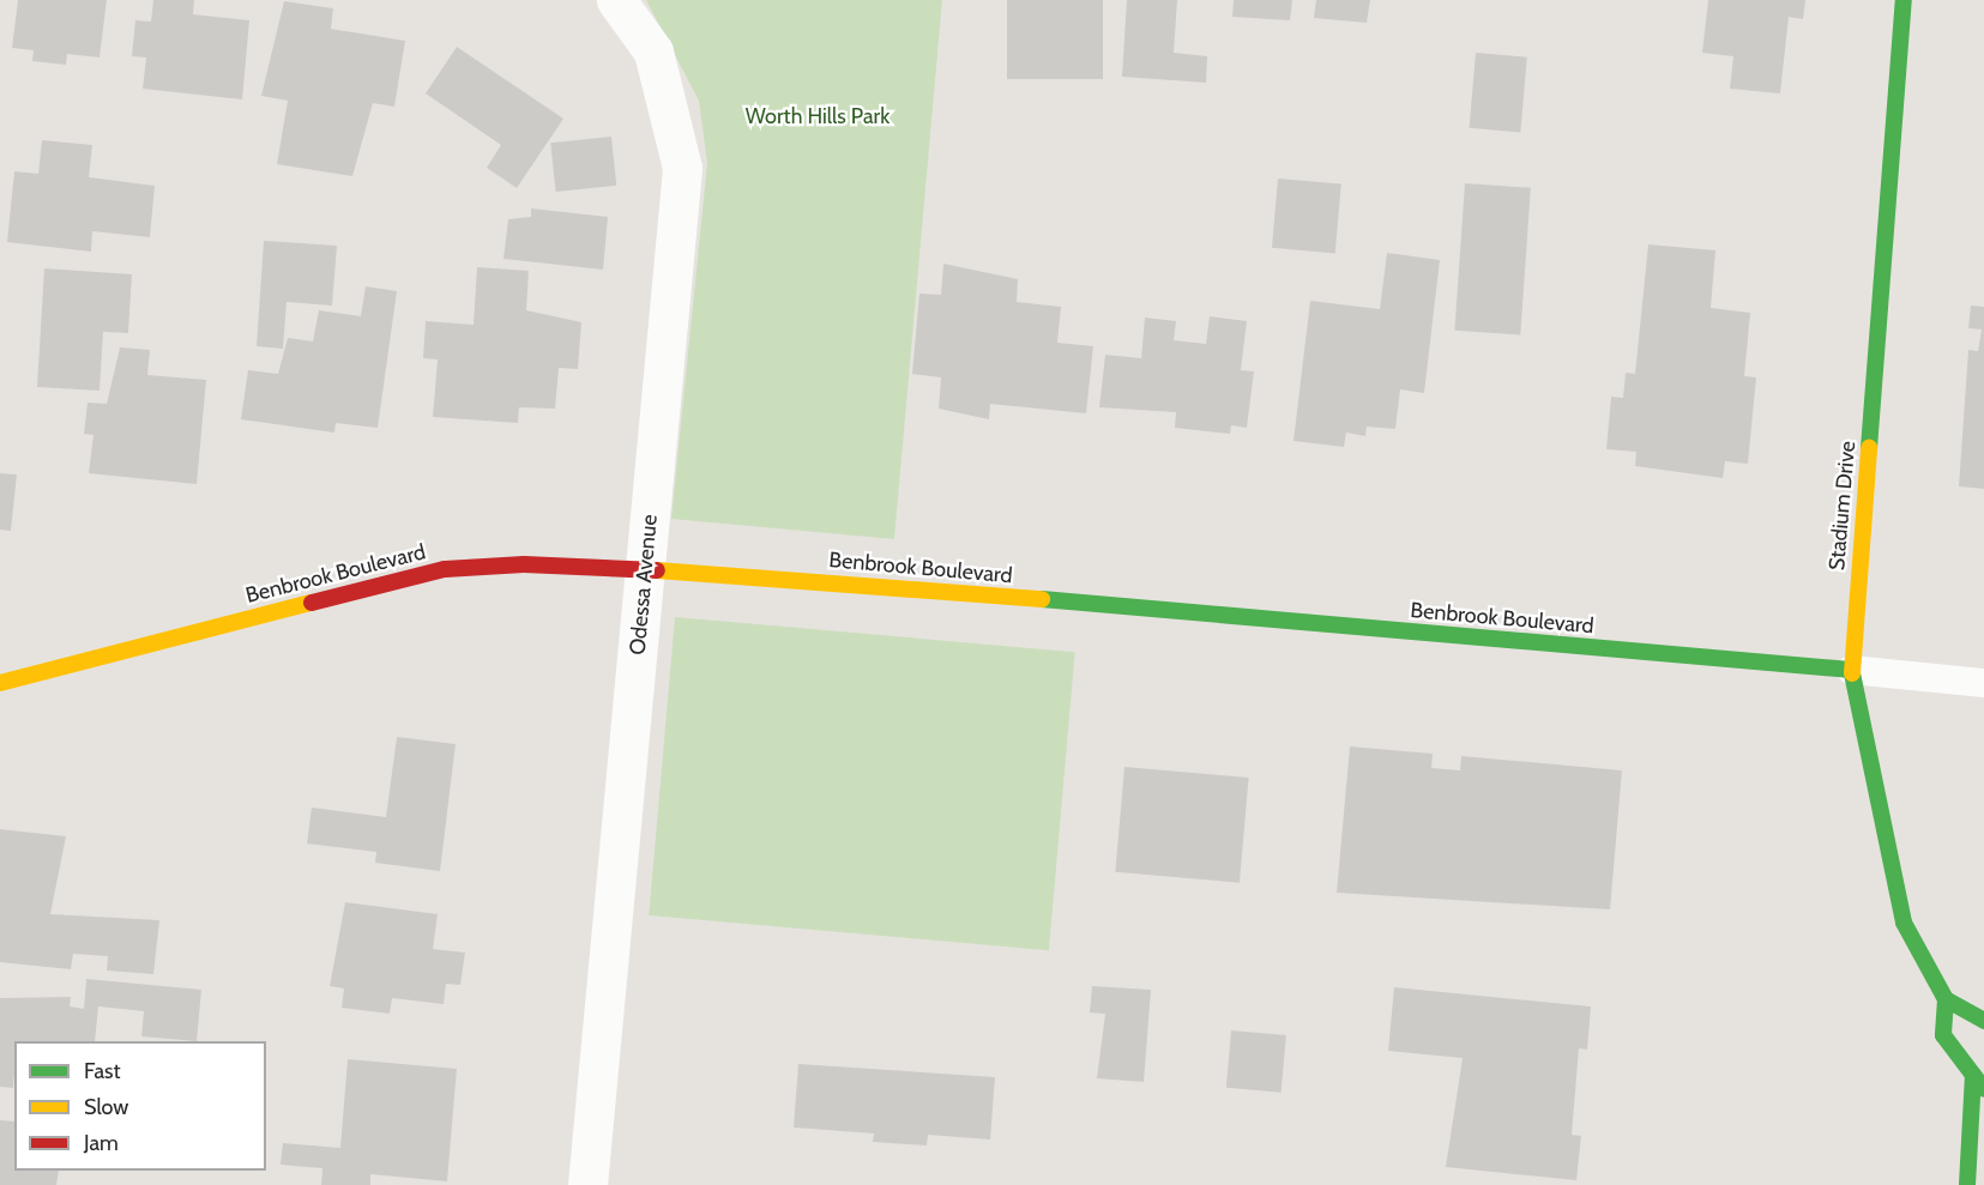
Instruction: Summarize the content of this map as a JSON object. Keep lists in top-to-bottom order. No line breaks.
{"streets":{"street":["Stadium Drive","Benbrook Boulevard","Odessa Avenue"]},"crossings":[["Stadium Drive","Benbrook Boulevard"],["Benbrook Boulevard","Odessa Avenue"]],"parks":["Worth Hills Park"],"legend":["Fast","Slow","Jam"]}
